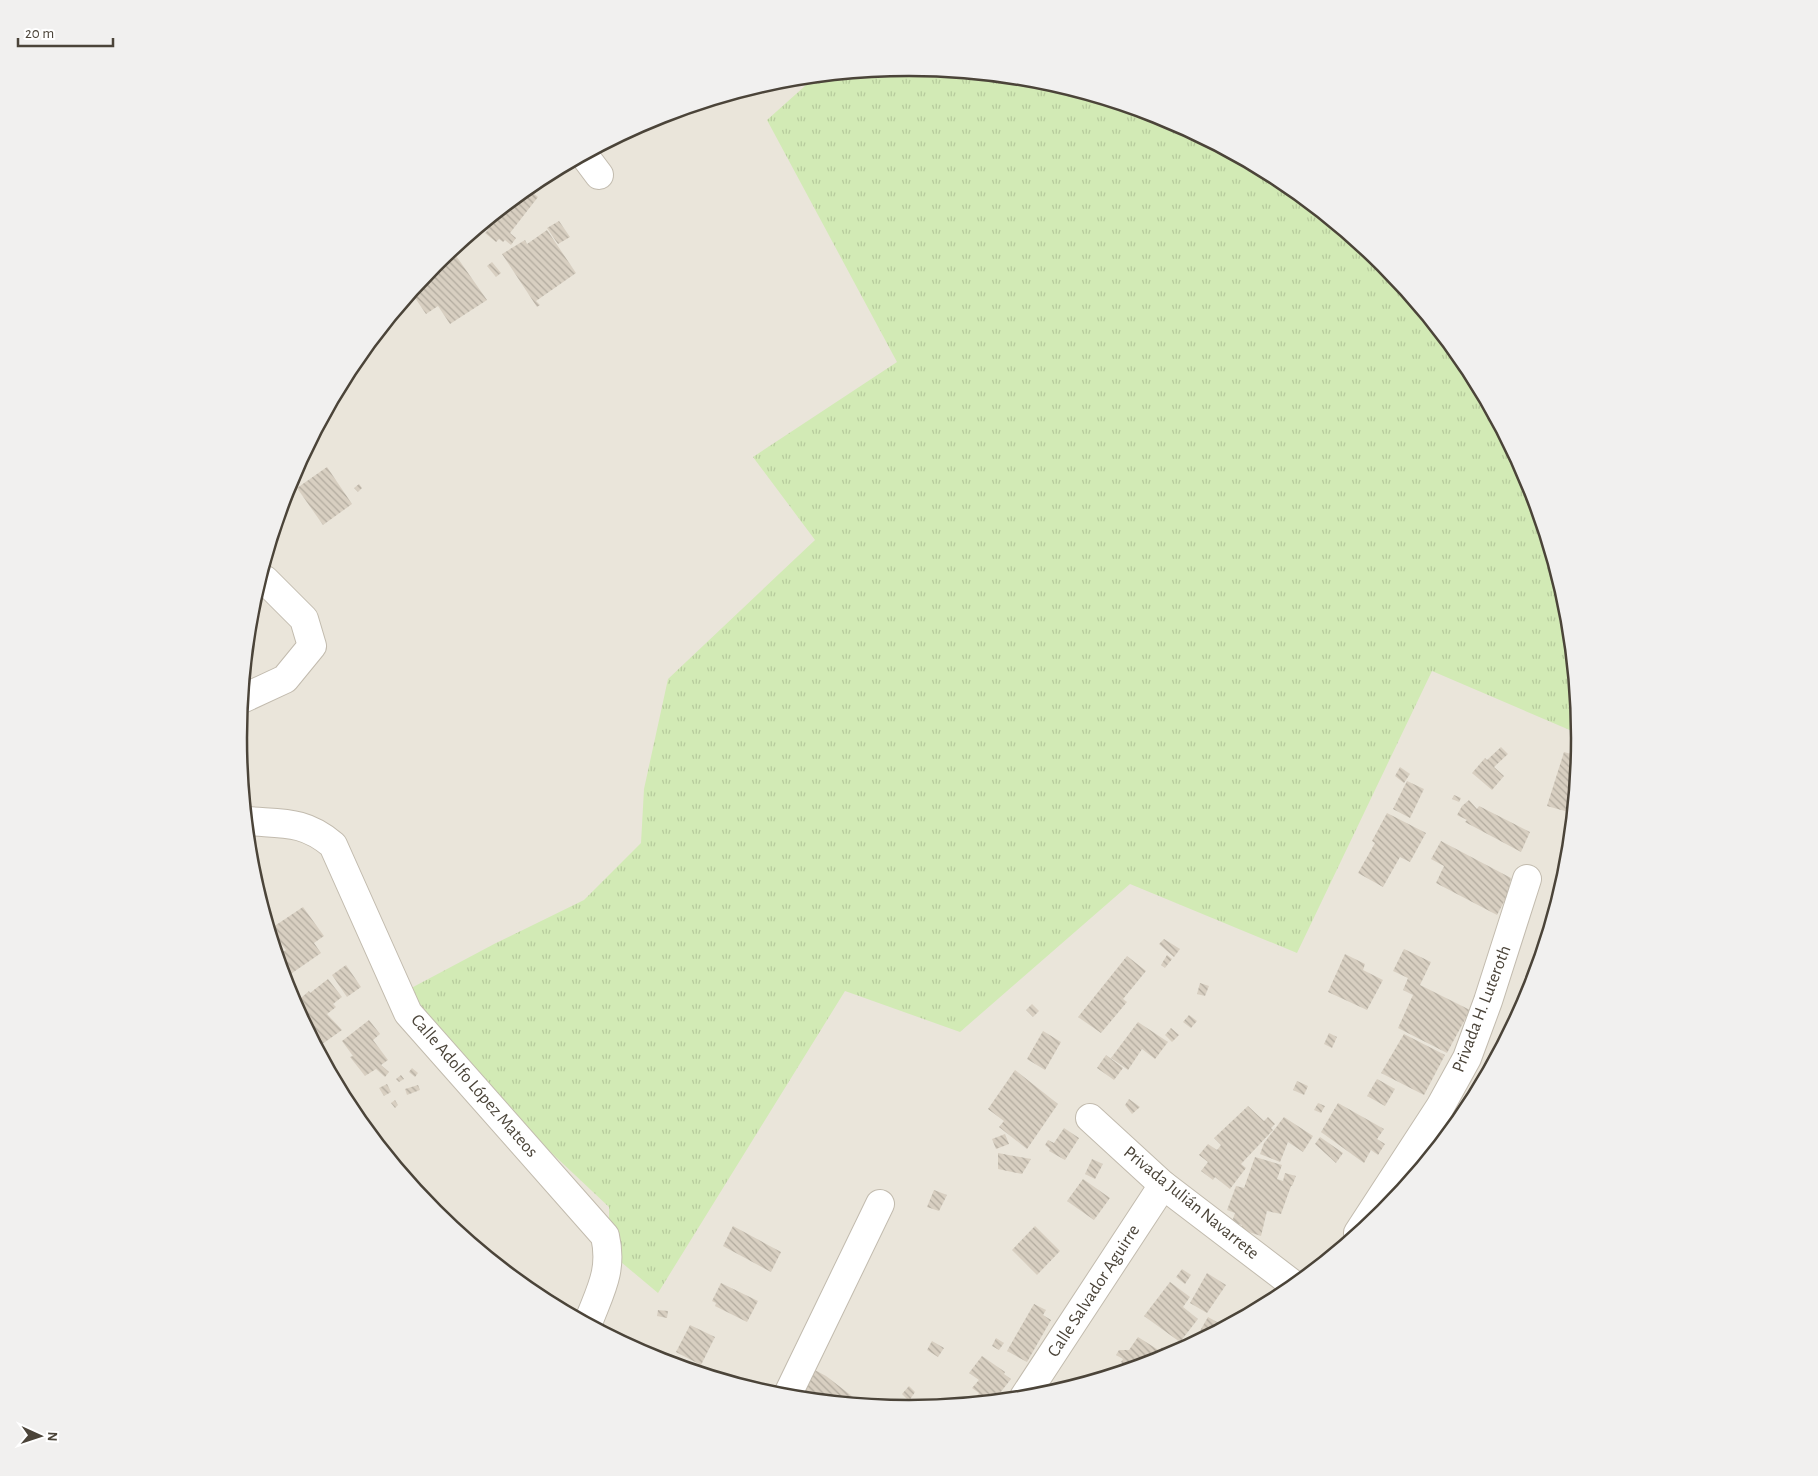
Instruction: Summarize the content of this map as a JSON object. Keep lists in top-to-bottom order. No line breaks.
{"streets":{"street":["Privada H. Luteroth","Calle Adolfo López Mateos","Privada Julián Navarrete","Calle Salvador Aguirre"]},"crossings":[["Privada Julián Navarrete","Calle Salvador Aguirre"]],"scale_bar":"20 m","north":"right"}
